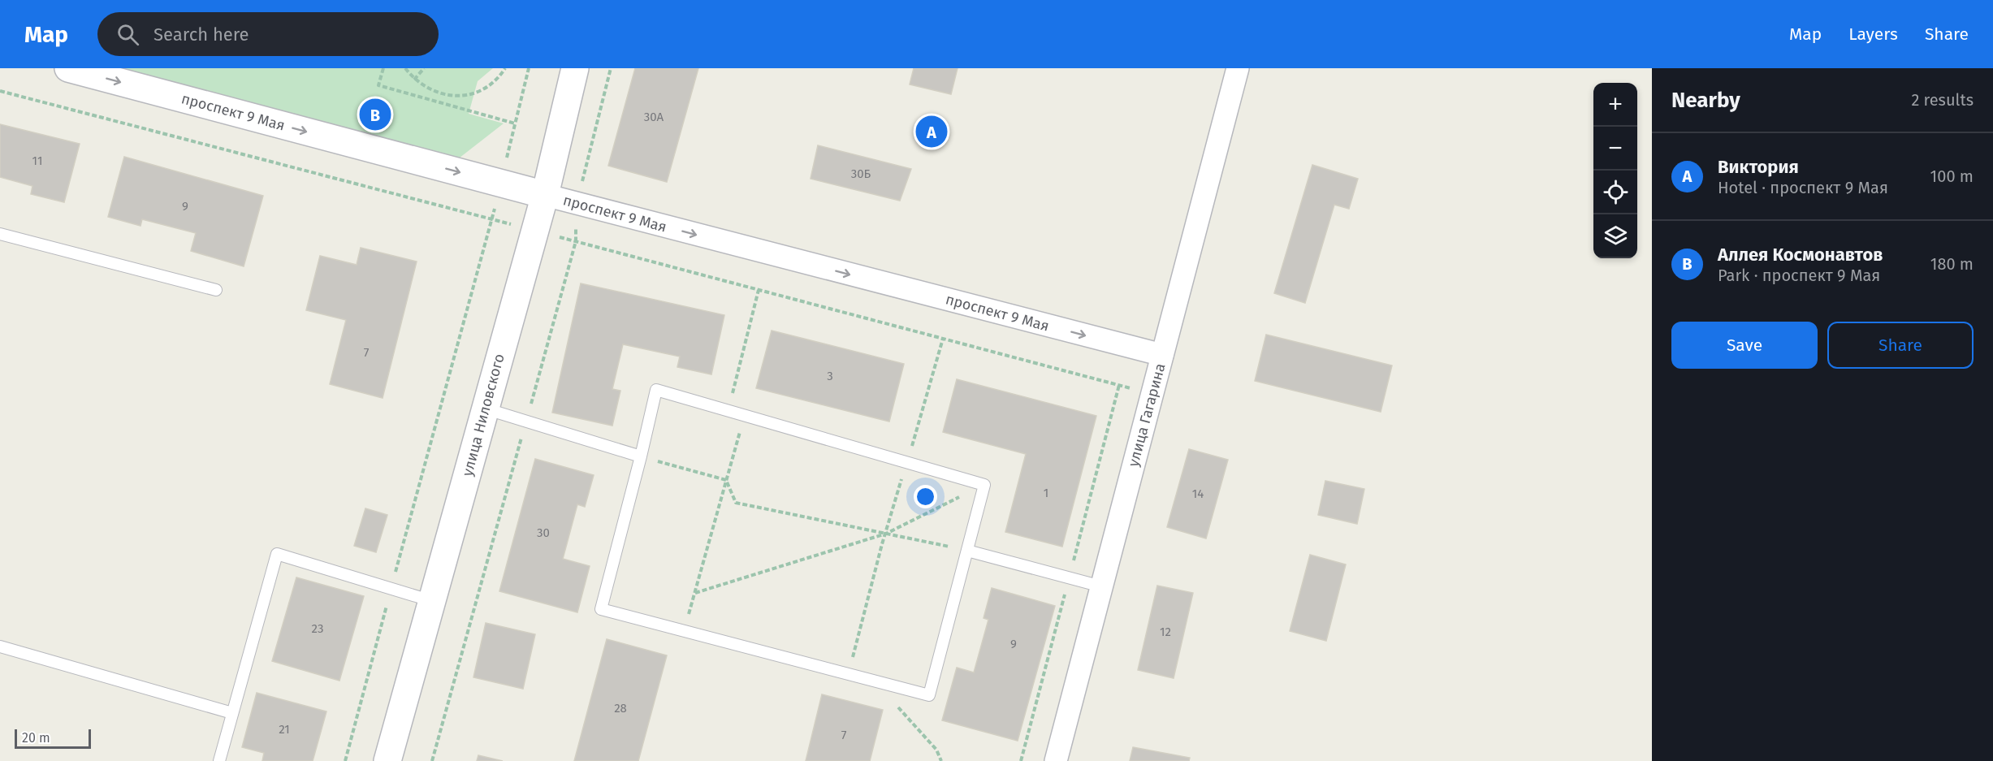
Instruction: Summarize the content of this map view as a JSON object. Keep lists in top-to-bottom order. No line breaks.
{"streets":{"street":["проспект 9 Мая","улица Ниловского","улица Гагарина"]},"crossings":[["проспект 9 Мая","улица Ниловского"],["проспект 9 Мая","улица Гагарина"]],"one_way":["проспект 9 Мая"],"house_numbers":["30А","11","30Б","9","7","3","1","14","30","23","12","9","28","21","7"],"scale_bar":"20 m","page":{"header":"Map","search":"Search here","nav":["Map","Layers","Share"],"heading":["Nearby","2 results"],"map_buttons":["+","−"],"pins":["B","A"],"list":[{"mark":"A","name":"Виктория","note":"Hotel · проспект 9 Мая","value":"100 m"},{"mark":"B","name":"Аллея Космонавтов","note":"Park · проспект 9 Мая","value":"180 m"}],"buttons":["Save","Share"],"scale":"20 m"}}
